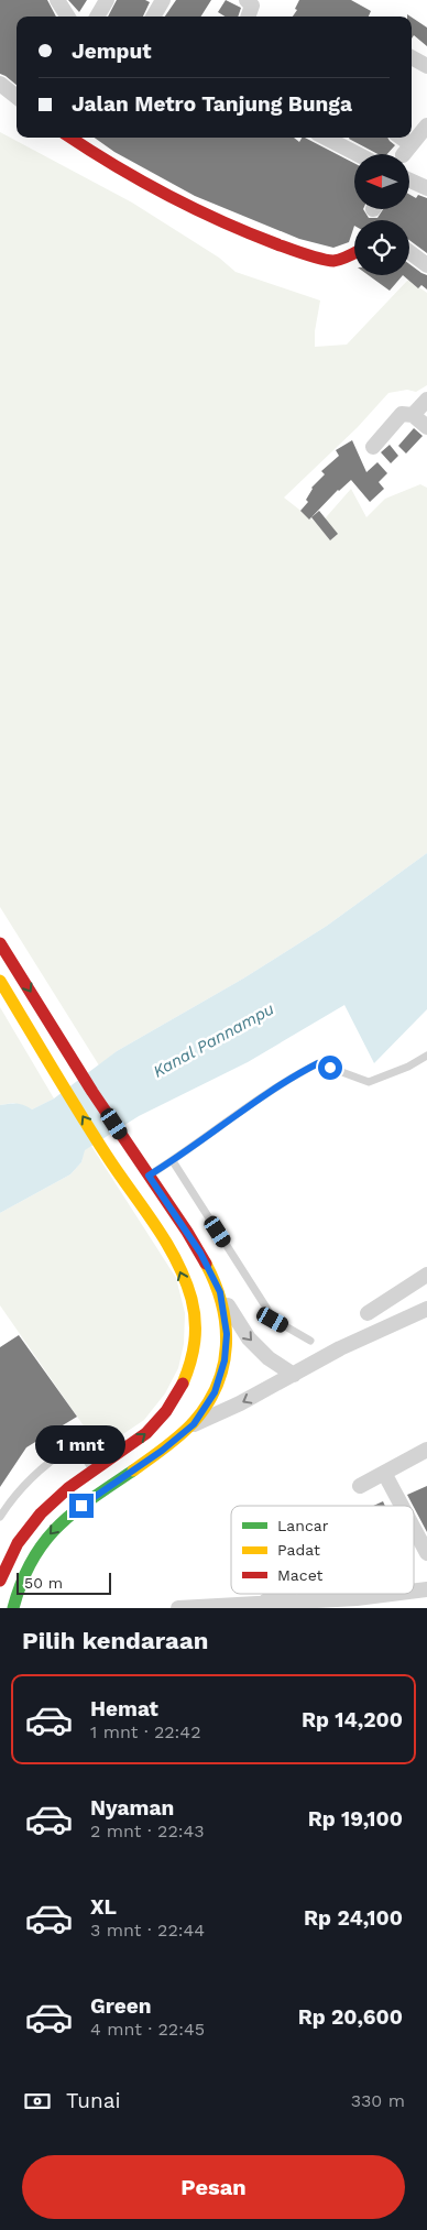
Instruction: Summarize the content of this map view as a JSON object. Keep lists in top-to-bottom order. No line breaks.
{"water":["Kanal Pannampu"],"legend":["Lancar","Padat","Macet"],"scale_bar":"50 m","north":"left","page":{"banner":["Jemput","Jalan Metro Tanjung Bunga"],"bubble":"1 mnt","scale":"50 m","heading":"Pilih kendaraan","list":[{"name":"Hemat","note":"1 mnt · 22:42","value":"Rp 14,200"},{"name":"Nyaman","note":"2 mnt · 22:43","value":"Rp 19,100"},{"name":"XL","note":"3 mnt · 22:44","value":"Rp 24,100"},{"name":"Green","note":"4 mnt · 22:45","value":"Rp 20,600"}],"pay":["Tunai","330 m"],"buttons":"Pesan"}}
